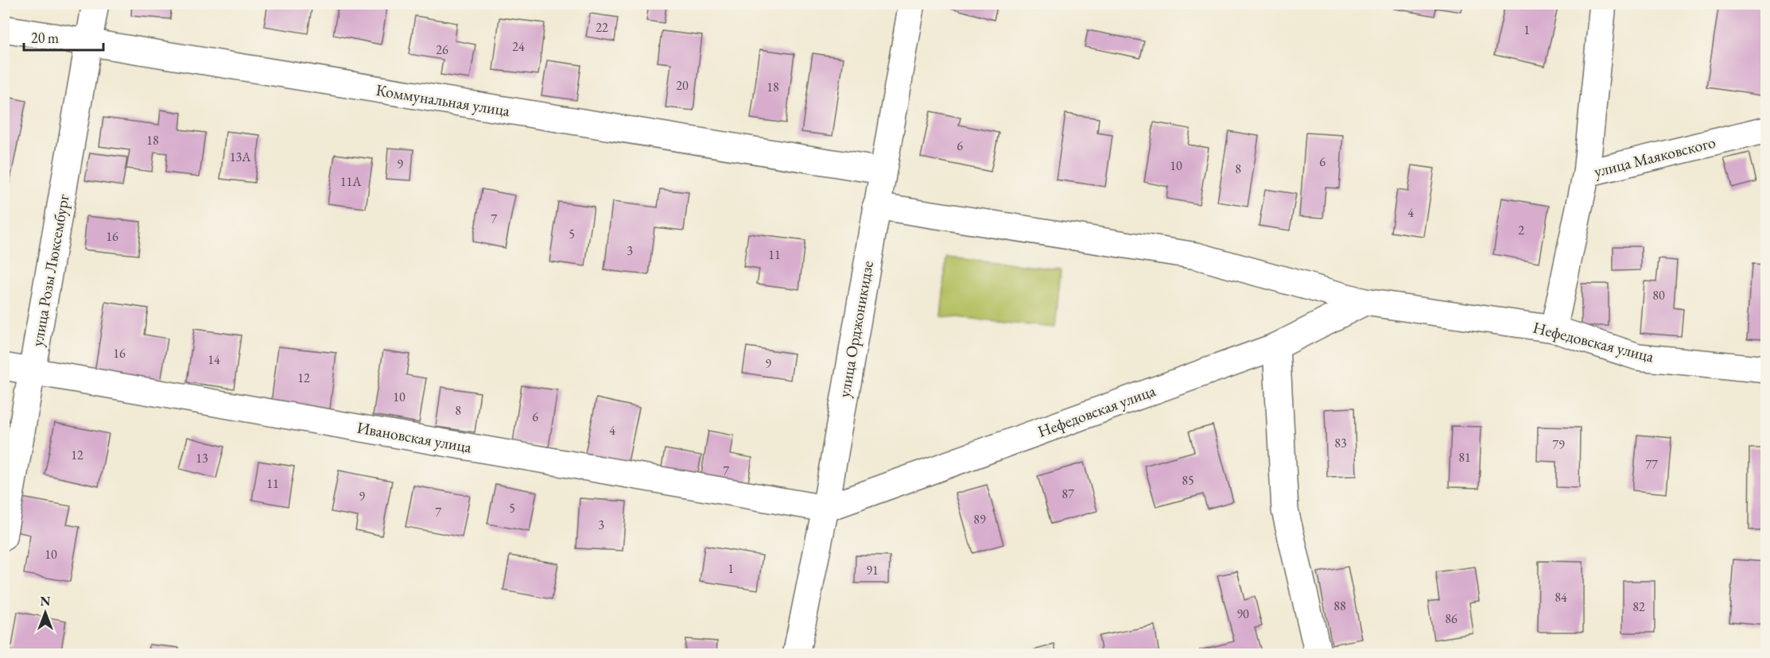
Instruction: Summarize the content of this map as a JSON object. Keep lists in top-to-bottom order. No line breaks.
{"streets":{"street":["Коммунальная улица","улица Маяковского","улица Розы Люксембург","улица Орджоникидзе","Нефедовская улица","Ивановская улица"]},"crossings":[["Коммунальная улица","улица Розы Люксембург"],["Коммунальная улица","улица Орджоникидзе"],["улица Маяковского","Нефедовская улица"],["улица Розы Люксембург","Ивановская улица"],["улица Орджоникидзе","Нефедовская улица"],["улица Орджоникидзе","Ивановская улица"],["Нефедовская улица","Ивановская улица"]],"house_numbers":["22","1","24","26","20","18","18","6","13А","6","9","10","8","11А","4","7","2","5","16","3","11","80","16","14","9","12","10","8","6","4","83","79","12","81","13","77","7","85","11","87","9","5","7","89","3","10","1","91","84","88","82","90","86"],"scale_bar":"20 m","north":"top"}
